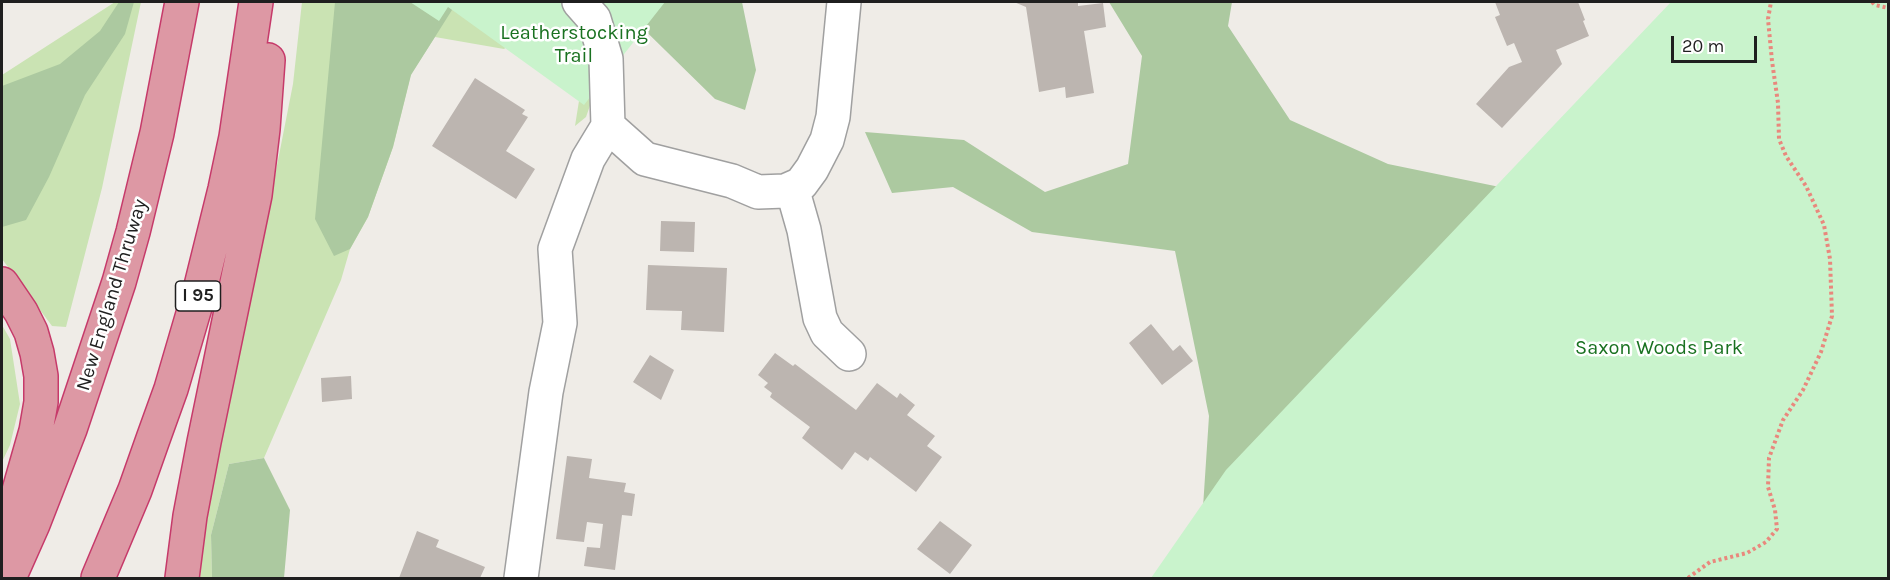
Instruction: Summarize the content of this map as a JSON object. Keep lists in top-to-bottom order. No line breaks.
{"streets":{"highway":["New England Thruway","I 95"]},"parks":["Leatherstocking Trail","Saxon Woods Park"],"scale_bar":"20 m"}
